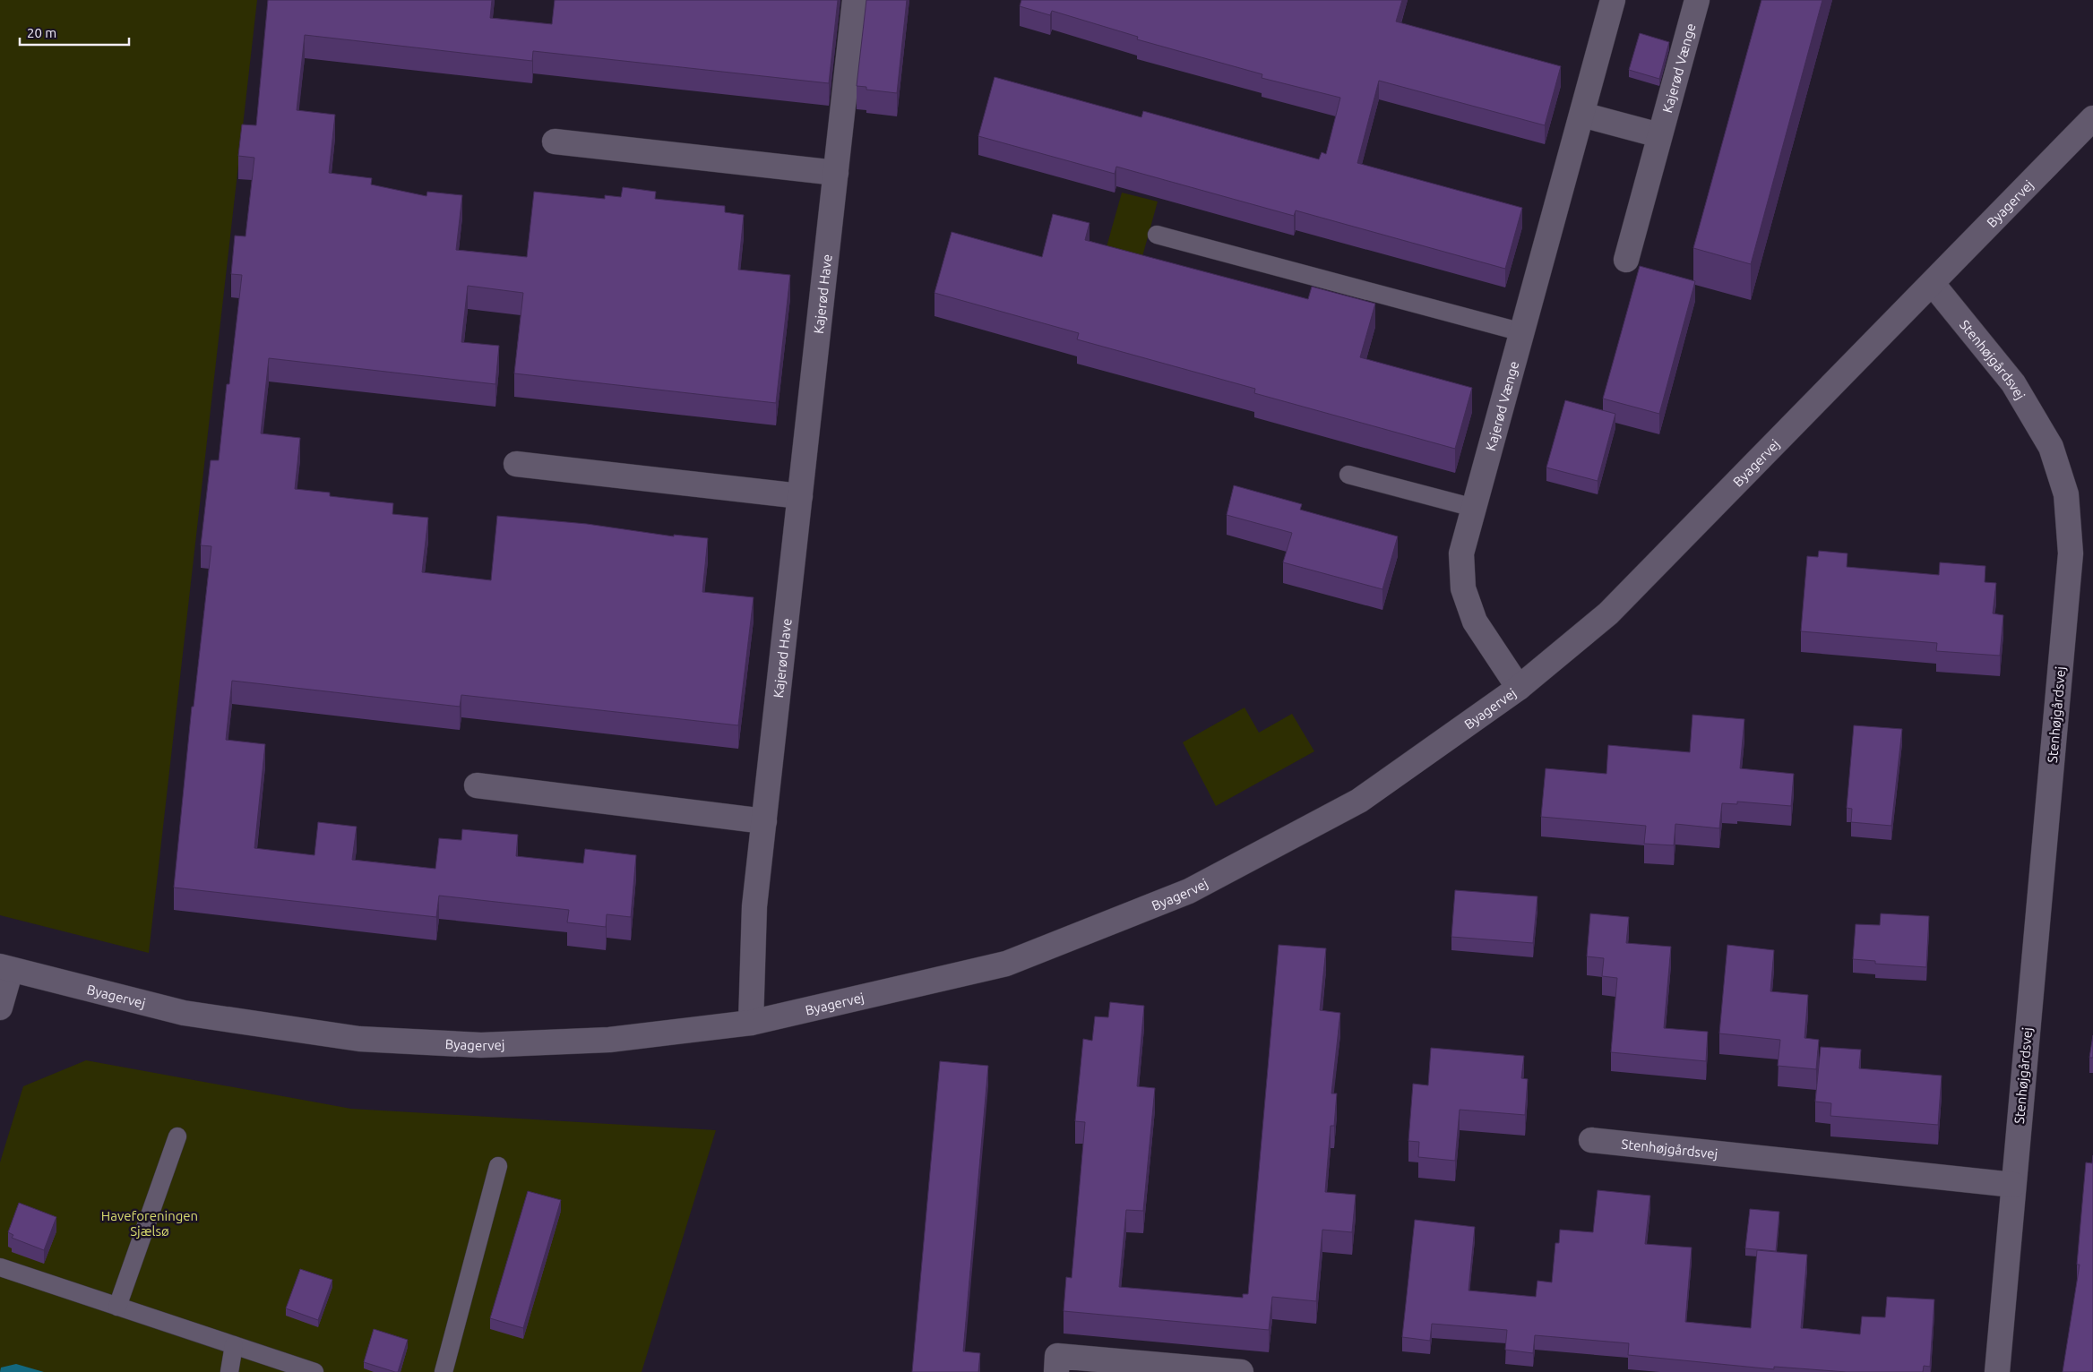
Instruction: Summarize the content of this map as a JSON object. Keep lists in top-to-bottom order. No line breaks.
{"streets":{"street":["Kajerød Vænge","Byagervej","Kajerød Have","Stenhøjgårdsvej"]},"crossings":[["Kajerød Vænge","Byagervej"],["Byagervej","Kajerød Have"],["Byagervej","Stenhøjgårdsvej"]],"parks":["Haveforeningen Sjælsø"],"scale_bar":"20 m"}
